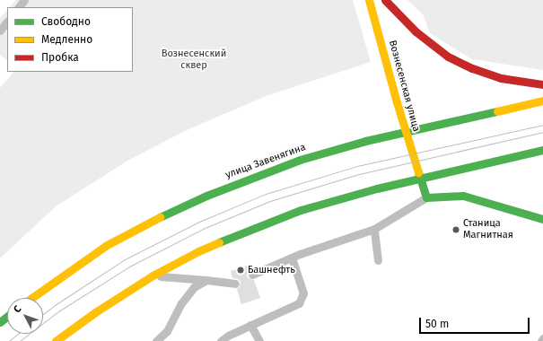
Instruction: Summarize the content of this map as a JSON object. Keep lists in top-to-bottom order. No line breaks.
{"streets":{"main road":["Вознесенская улица","улица Завенягина"]},"crossings":[["Вознесенская улица","улица Завенягина"]],"parks":["Вознесенский cквер"],"places":["Станица Магнитная","Башнефть"],"legend":["Свободно","Медленно","Пробка"],"scale_bar":"50 m","north":"top left"}
